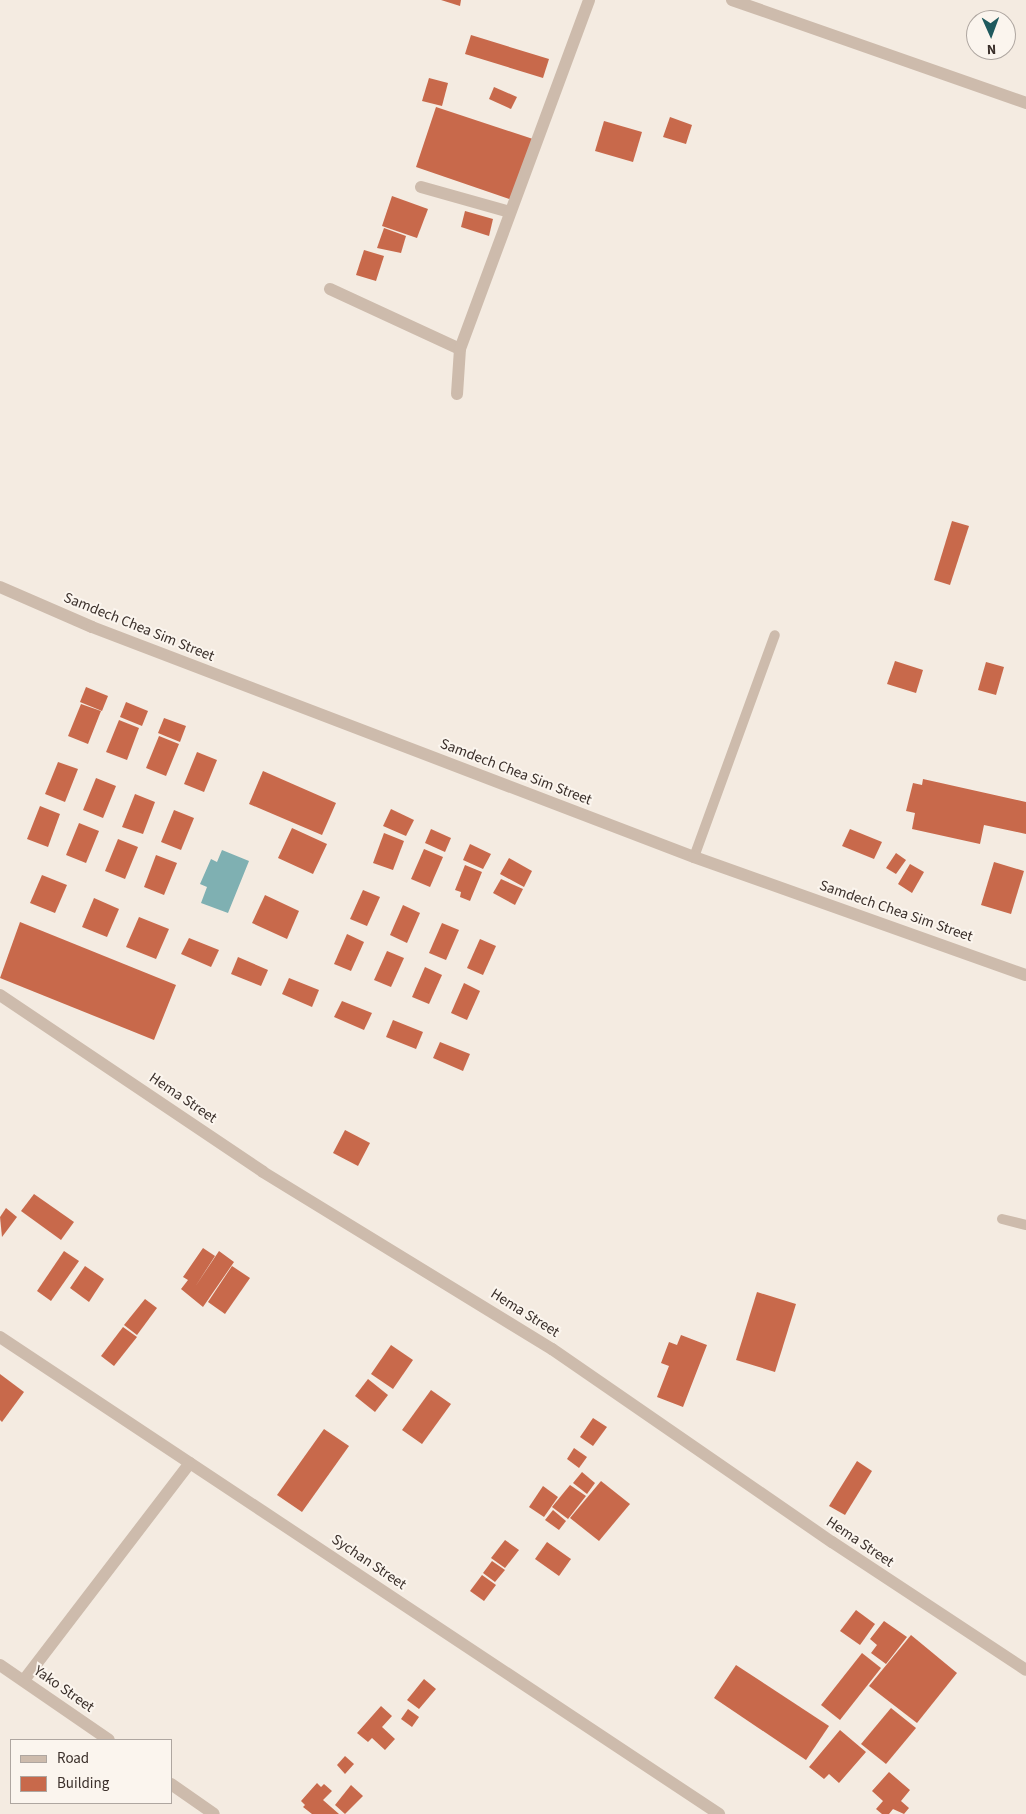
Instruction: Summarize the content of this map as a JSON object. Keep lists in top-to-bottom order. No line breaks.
{"streets":{"street":["Samdech Chea Sim Street","Hema Street","Sychan Street","Yako Street"]},"legend":["Road","Building"],"north":"bottom"}
